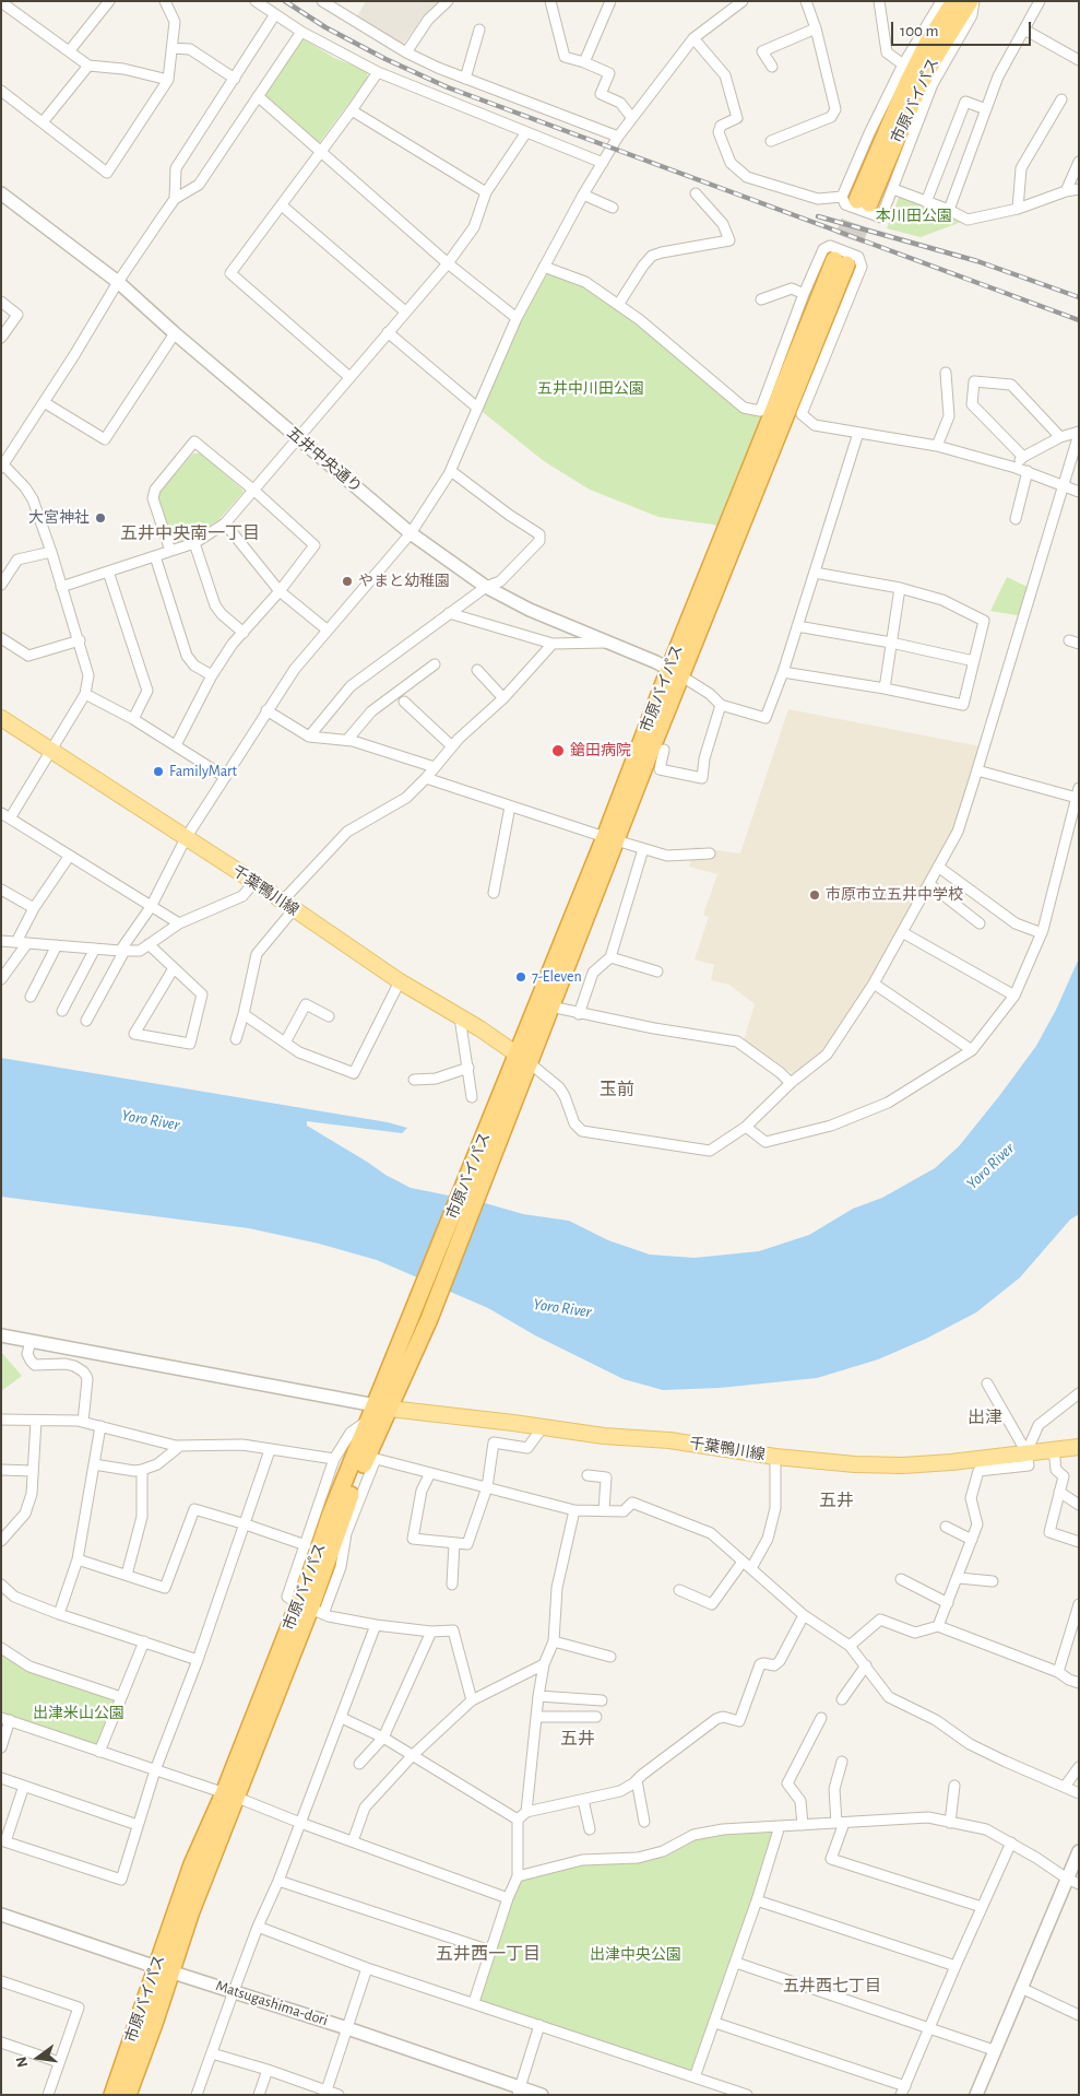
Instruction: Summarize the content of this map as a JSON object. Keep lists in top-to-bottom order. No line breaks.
{"streets":{"highway":["市原バイパス"],"main road":["千葉鴨川線"],"street":["五井中央通り","Matsugashima-dori"]},"crossings":[["市原バイパス","五井中央通り"],["市原バイパス","千葉鴨川線"],["市原バイパス","Matsugashima-dori"]],"districts":["五井中央南一丁目","玉前","出津","五井","五井","五井西一丁目","五井西七丁目"],"water":["Yoro River"],"parks":["本川田公園","五井中川田公園","出津米山公園","出津中央公園"],"places":["大宮神社","やまと幼稚園","鎗田病院","FamilyMart","市原市立五井中学校","7-Eleven"],"scale_bar":"100 m","north":"left"}
